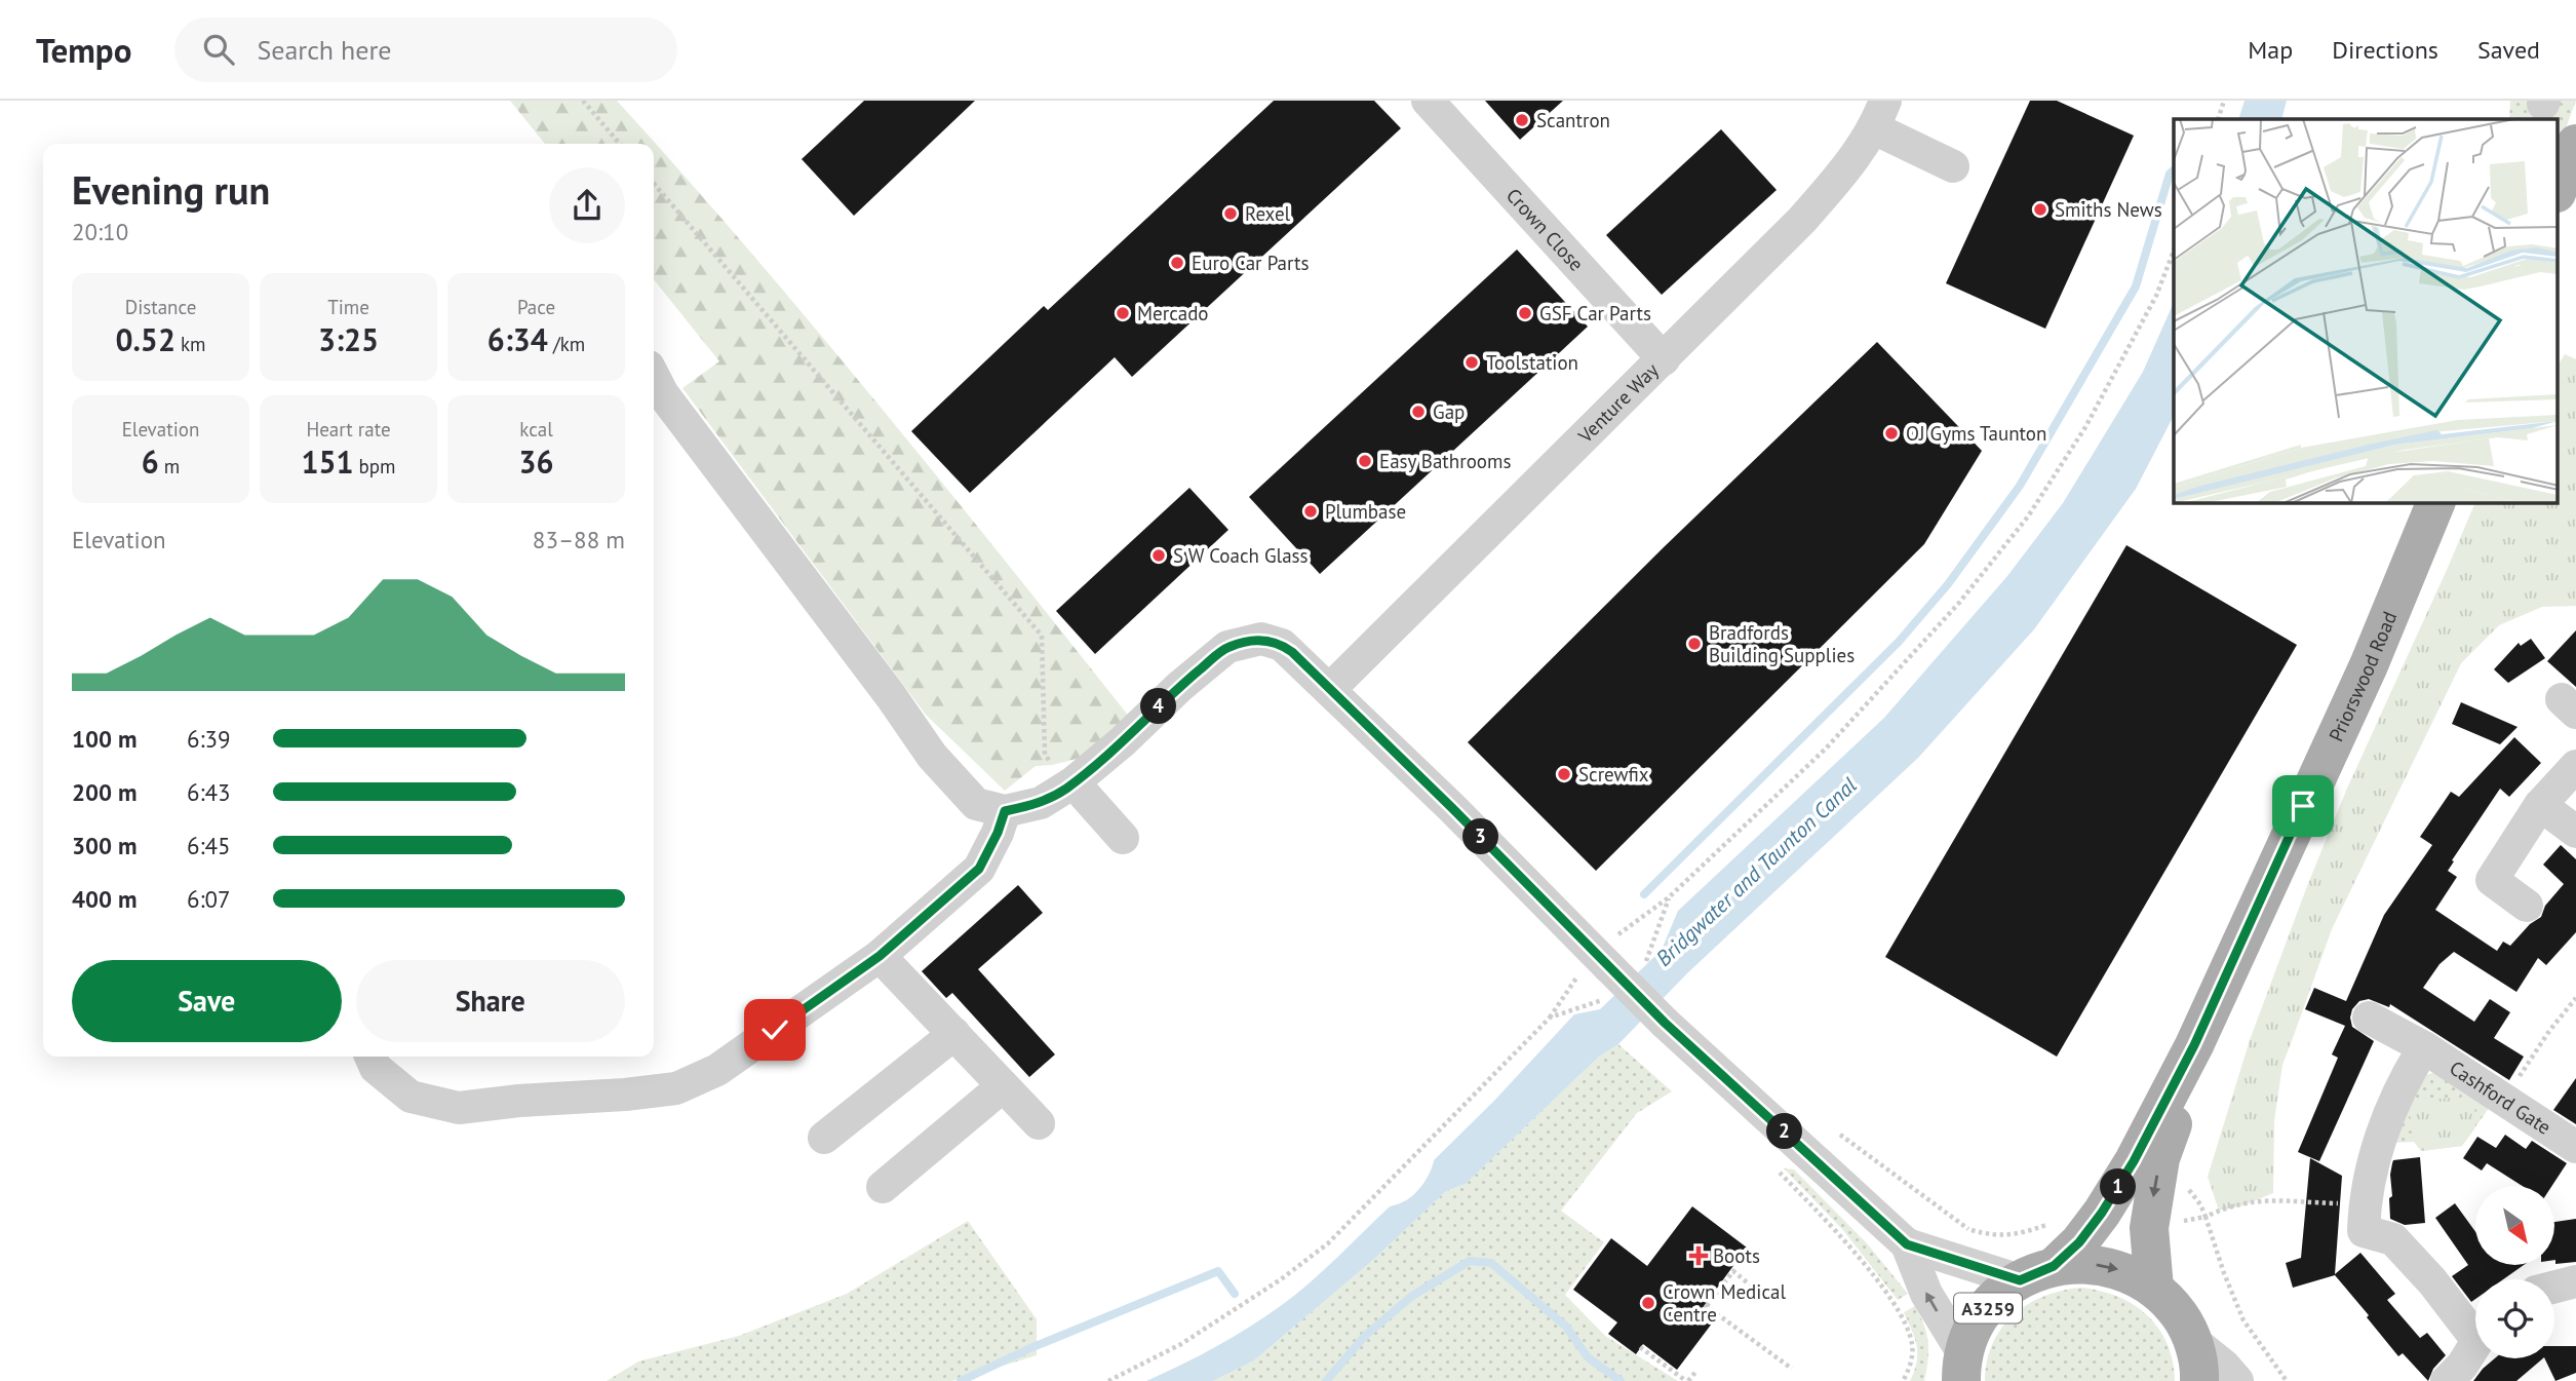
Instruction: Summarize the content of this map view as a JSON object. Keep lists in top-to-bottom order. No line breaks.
{"streets":{"main road":["Priorswood Road","A3259"],"street":["Crown Close","Venture Way","Cashford Gate"]},"crossings":[["Crown Close","Venture Way"],["Priorswood Road","A3259"]],"water":["Bridgwater and Taunton Canal"],"places":{"other":["Scantron","Smiths News","Rexel","Euro Car Parts","Mercado","GSF Car Parts","Toolstation","Gap","OJ Gyms Taunton","Easy Bathrooms","Plumbase","S W Coach Glass","Bradfords Building Supplies","Screwfix","Crown Medical Centre"],"health":["Boots"]},"north":"bottom right","page":{"header":"Tempo","search":"Search here","nav":["Map","Directions","Saved"],"heading":["Evening run","20:10"],"stats":[["Distance","0.52 km"],["Time","3:25"],["Pace","6:34 /km"],["Elevation","6 m"],["Heart rate","151 bpm"],["kcal","36"]],"chart":["Elevation","83–88 m"],"pins":["4","3","2","1"],"list":[{"name":"100 m","note":"6:39"},{"name":"200 m","note":"6:43"},{"name":"300 m","note":"6:45"},{"name":"400 m","note":"6:07"}],"buttons":["Save","Share"]}}
